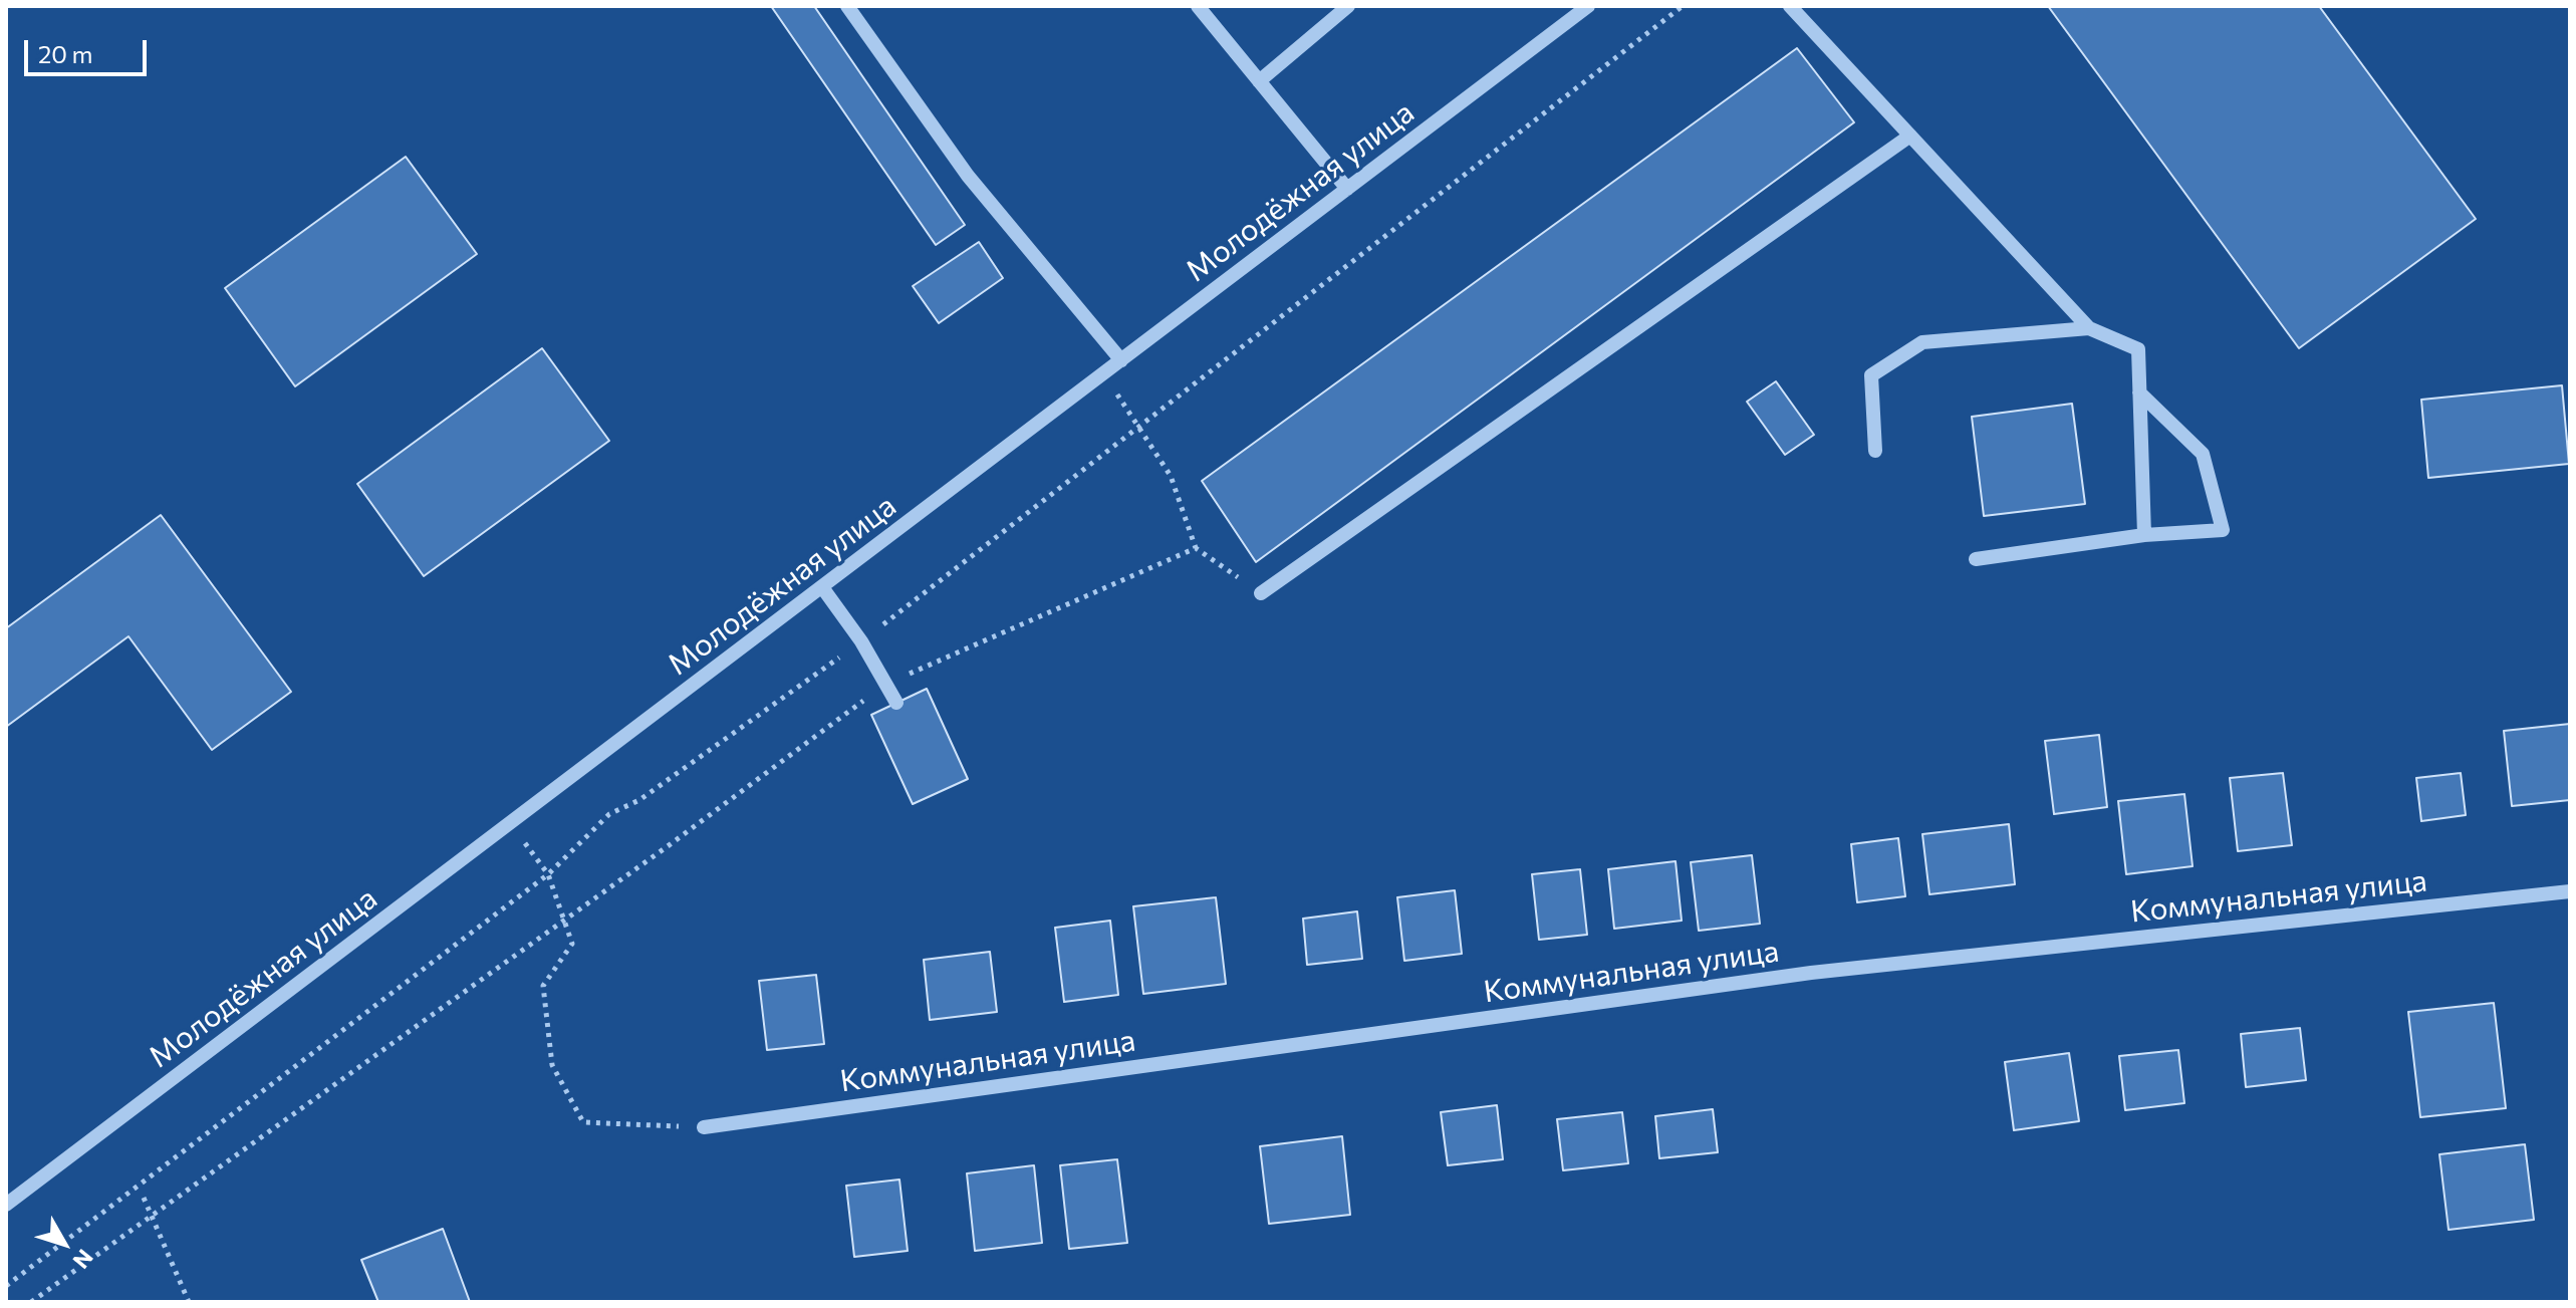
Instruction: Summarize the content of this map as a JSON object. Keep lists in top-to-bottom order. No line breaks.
{"streets":{"street":["Молодёжная улица","Коммунальная улица"]},"scale_bar":"20 m","north":"bottom right"}
